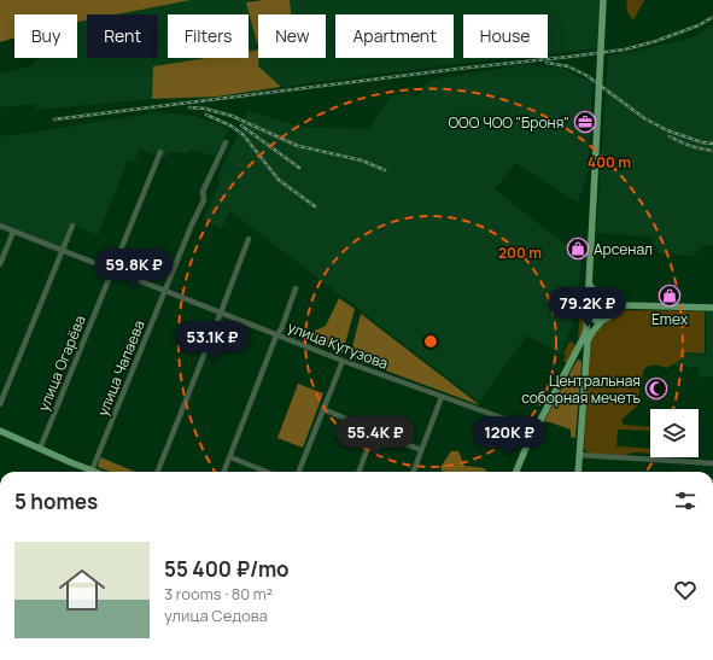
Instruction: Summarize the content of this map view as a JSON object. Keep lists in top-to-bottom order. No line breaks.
{"streets":{"street":["улица Кутузова","улица Огарёва","улица Чапаева"]},"crossings":[["улица Кутузова","улица Огарёва"],["улица Кутузова","улица Чапаева"]],"places":{"office":["ООО ЧОО \"Броня\""],"shop":["Арсенал","Emex"],"mosque":["Центральная соборная мечеть"]},"page":{"chip":["Buy","Rent","Filters","New","Apartment","House"],"price":["59.8K ₽","79.2K ₽","53.1K ₽","55.4K ₽","120K ₽"],"heading":"5 homes","list":[{"name":"55 400 ₽/mo","note":"3 rooms · 80 m² · улица Седова"}]},"rings":["400 m","200 m"]}
